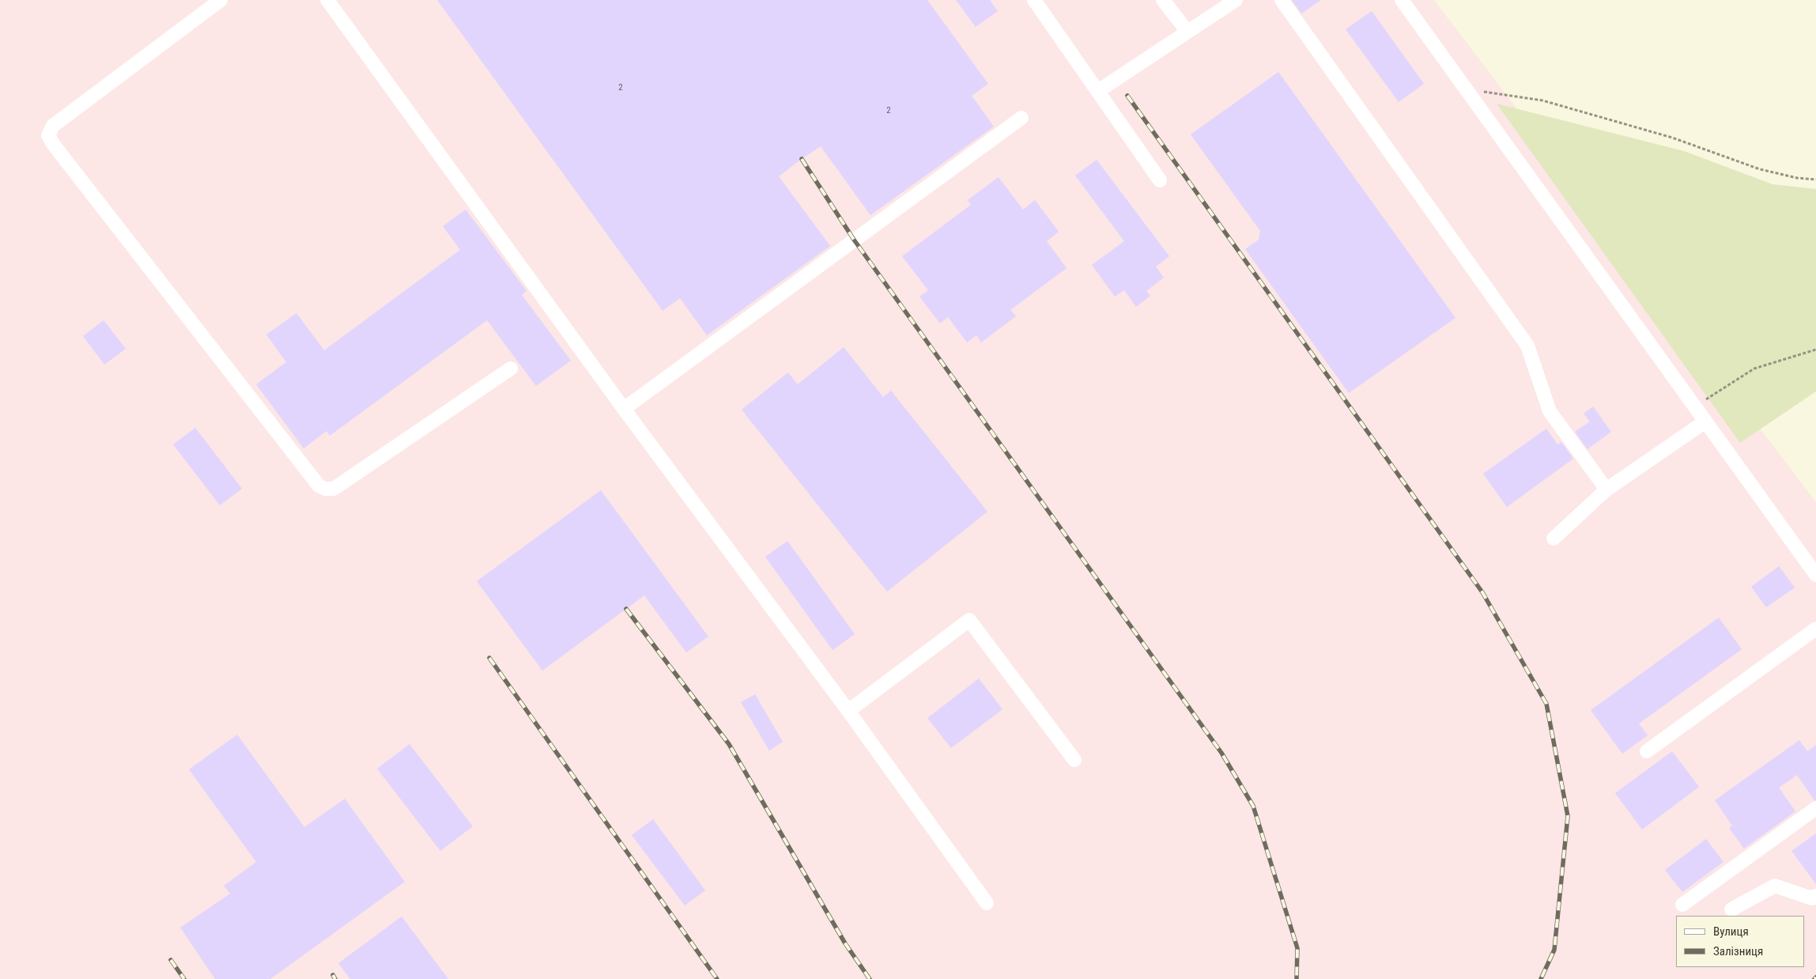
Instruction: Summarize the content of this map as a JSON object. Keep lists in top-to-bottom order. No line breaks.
{"house_numbers":["2","2"],"legend":["Вулиця","Залізниця"]}
